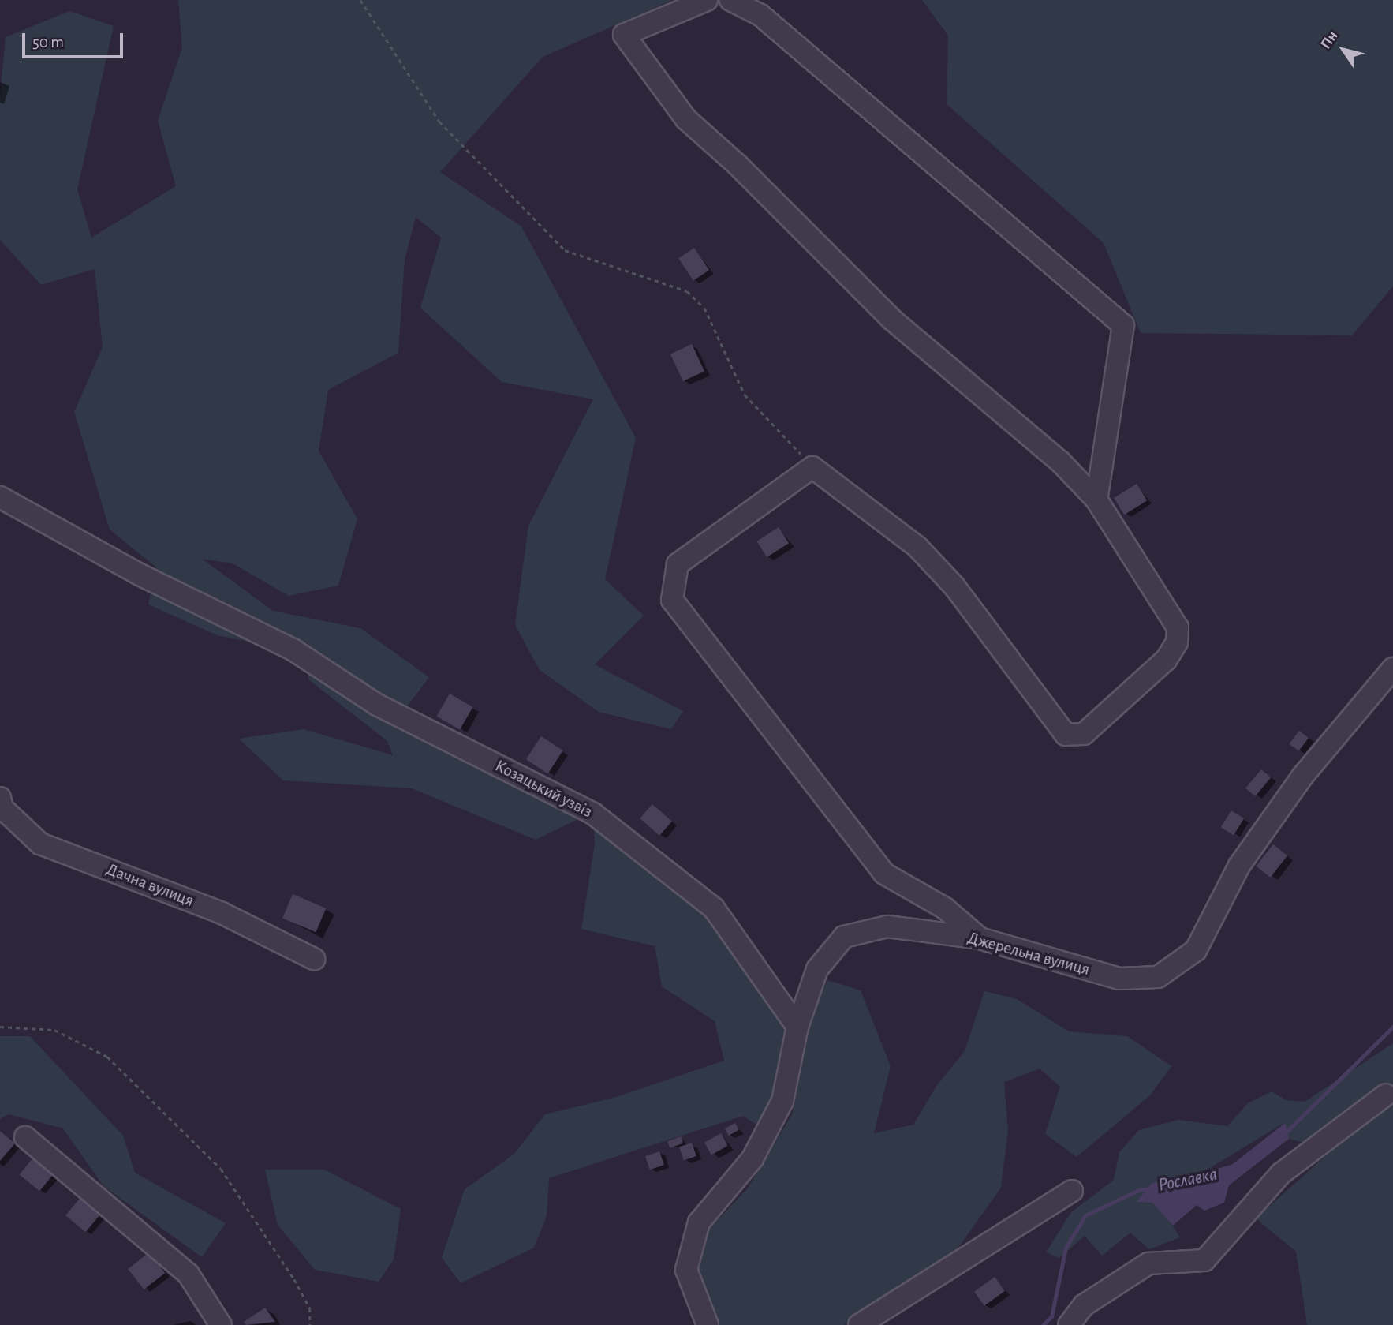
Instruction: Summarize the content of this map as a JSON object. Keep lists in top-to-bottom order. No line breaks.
{"streets":{"street":["Козацький узвіз","Дачна вулиця","Джерельна вулиця"]},"crossings":[["Козацький узвіз","Джерельна вулиця"]],"water":["Рославка"],"scale_bar":"50 m","north":"top left"}
